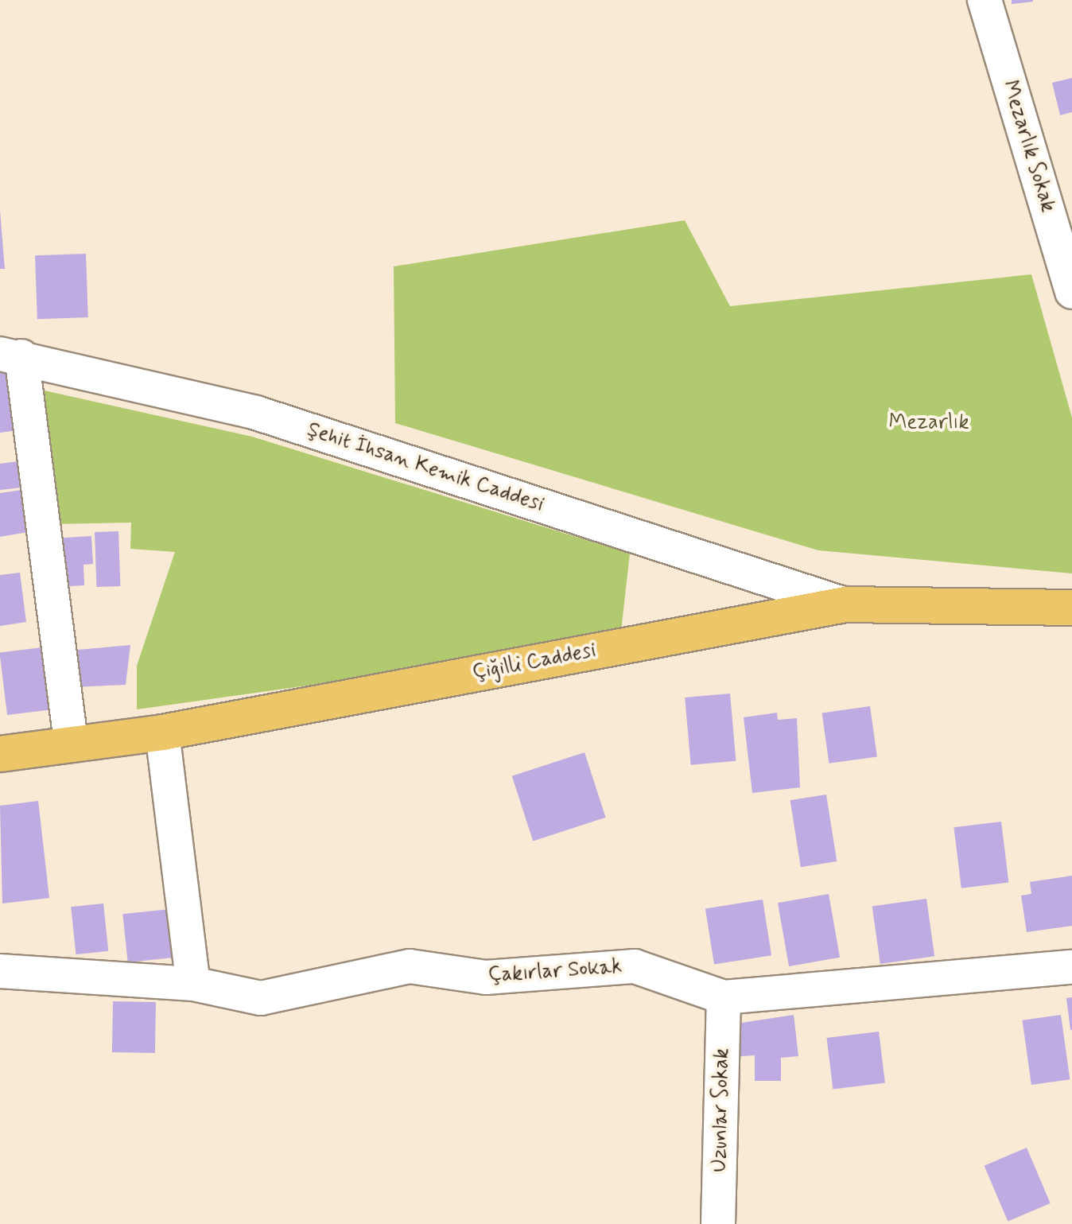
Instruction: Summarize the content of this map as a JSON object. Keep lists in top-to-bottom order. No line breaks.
{"streets":{"main road":["Çiğilli Caddesi"],"street":["Mezarlık Sokak","Şehit İhsan Kemik Caddesi","Çakırlar Sokak","Uzunlar Sokak"]},"crossings":[["Şehit İhsan Kemik Caddesi","Çiğilli Caddesi"],["Çakırlar Sokak","Uzunlar Sokak"]],"parks":["Mezarlık"]}
